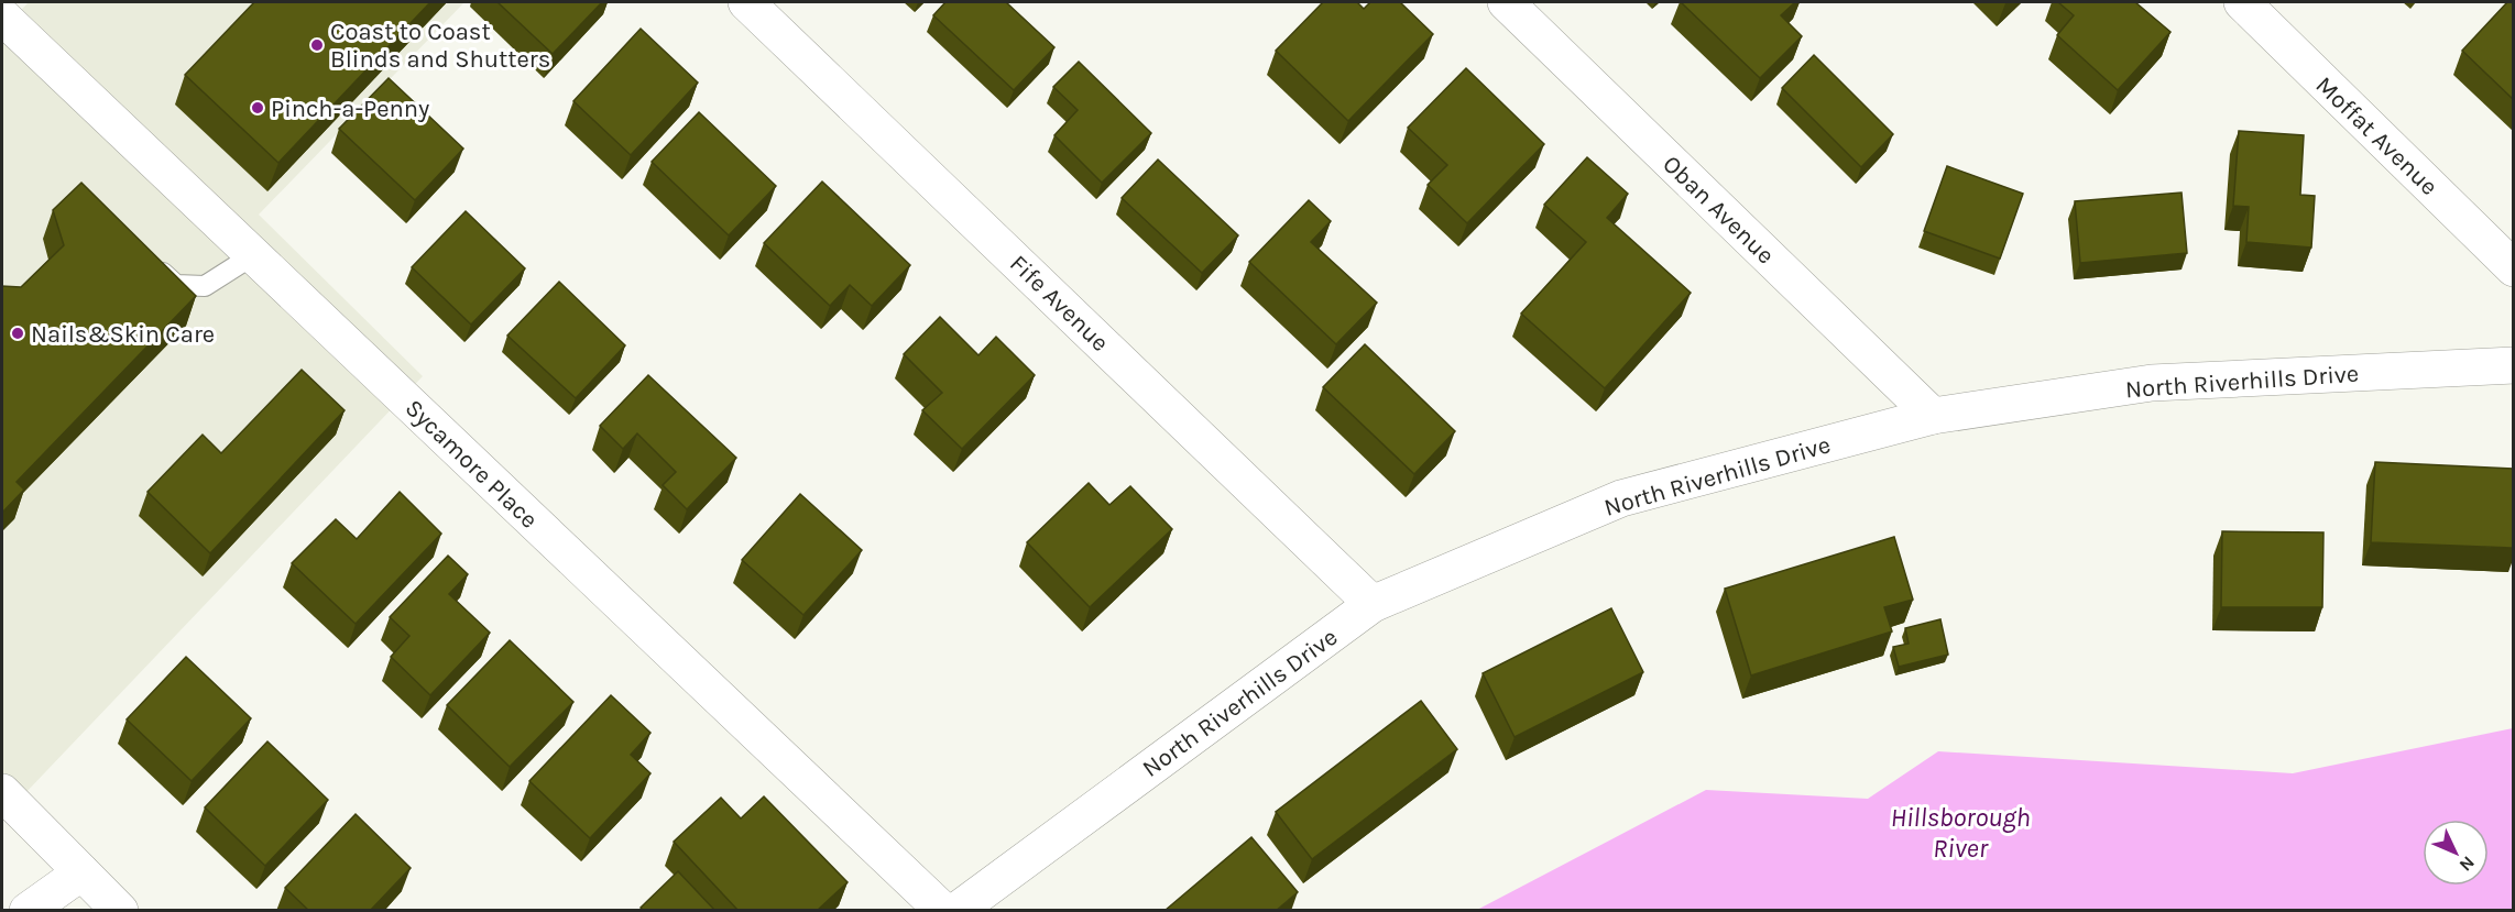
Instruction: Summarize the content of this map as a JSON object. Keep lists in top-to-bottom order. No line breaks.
{"streets":{"street":["Moffat Avenue","Oban Avenue","Fife Avenue","North Riverhills Drive","Sycamore Place"]},"crossings":[["Oban Avenue","North Riverhills Drive"],["Fife Avenue","North Riverhills Drive"]],"water":["Hillsborough River"],"places":["Coast to Coast Blinds and Shutters","Pinch-a-Penny","Nails&Skin Care"],"north":"bottom right"}
